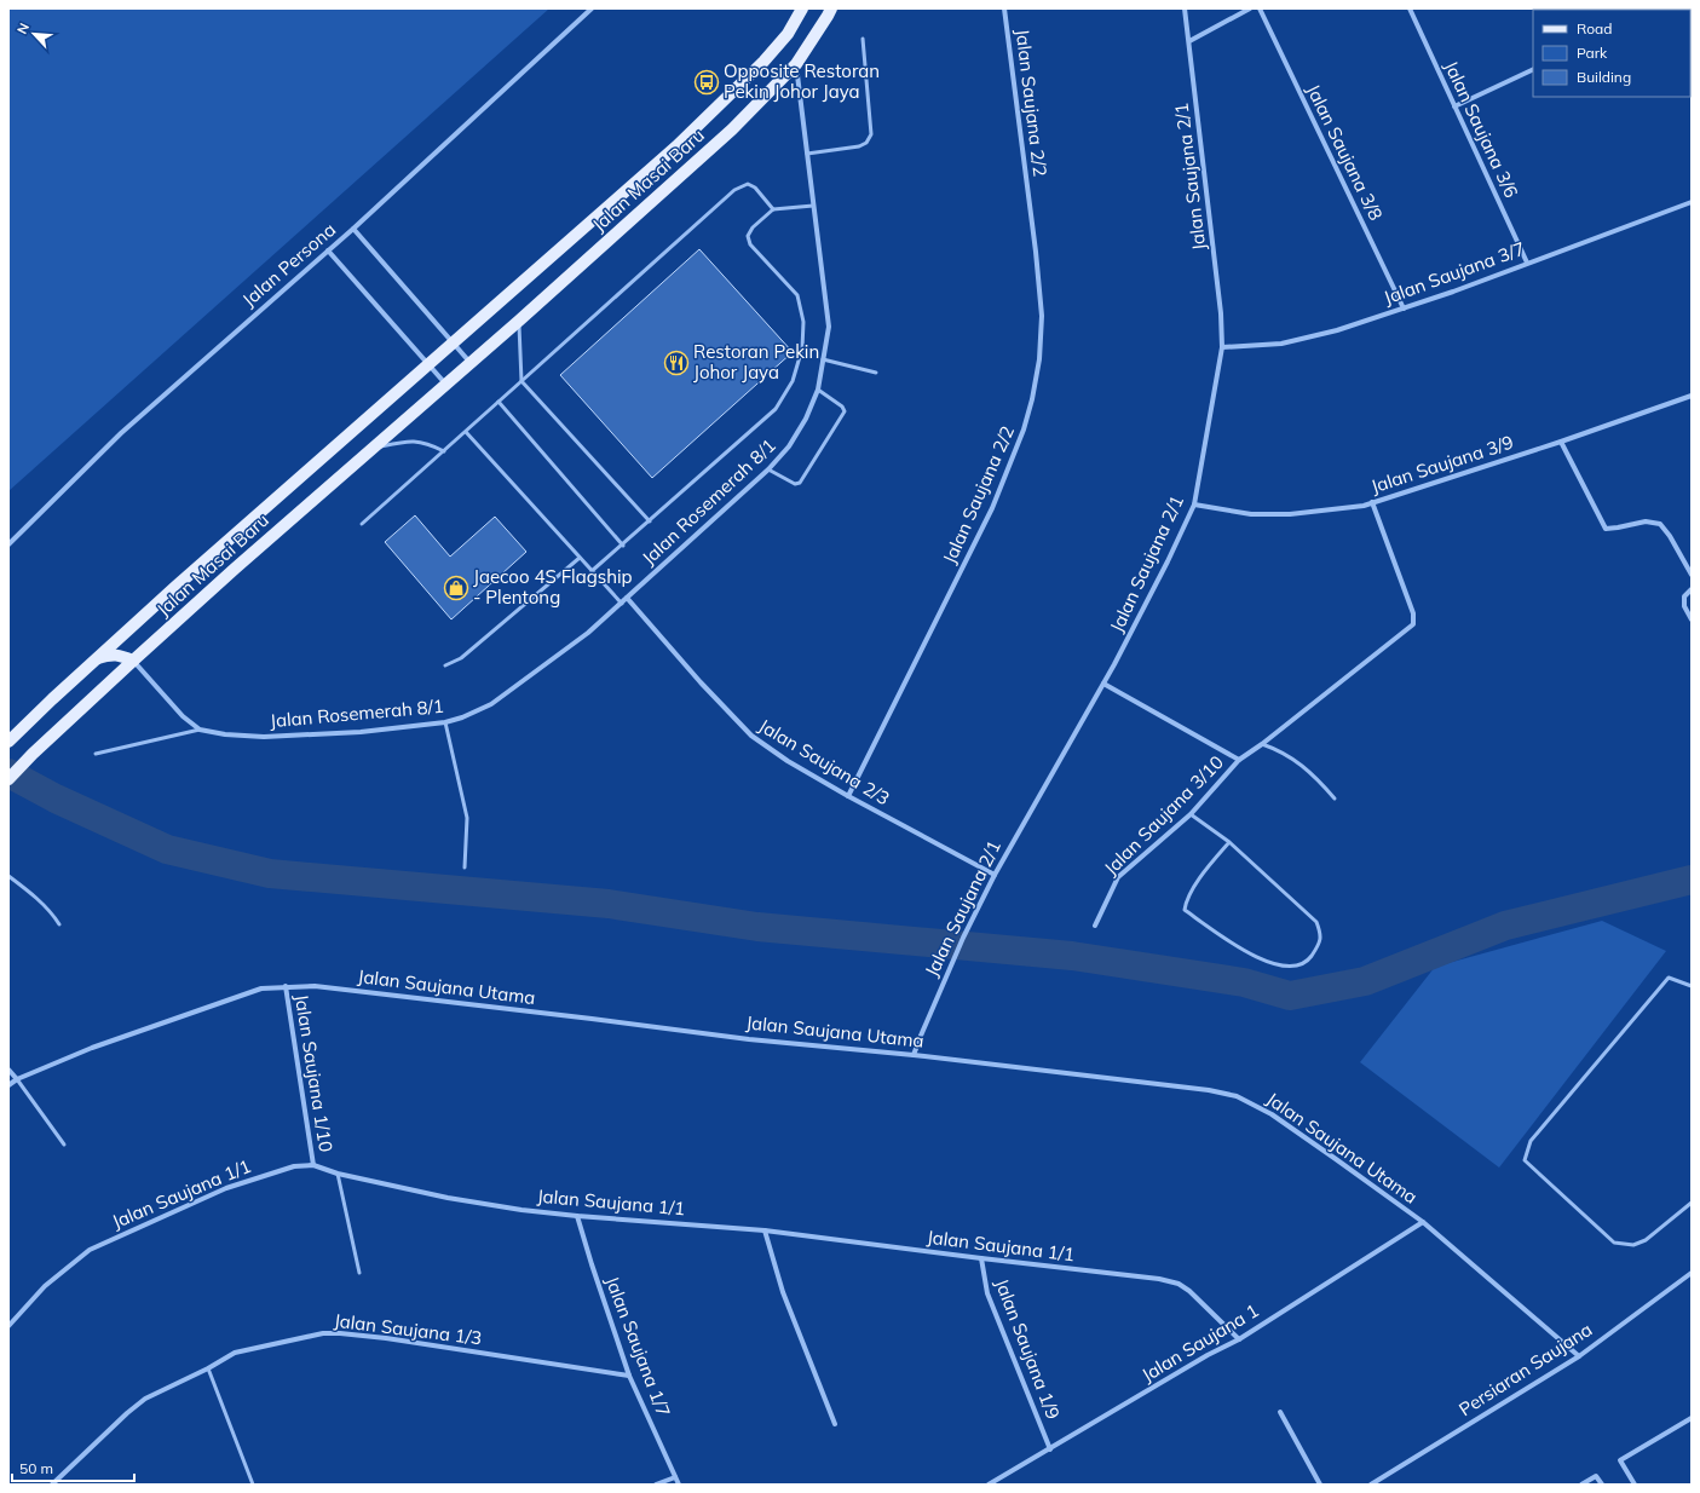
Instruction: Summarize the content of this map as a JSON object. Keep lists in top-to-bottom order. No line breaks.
{"streets":{"main road":["Jalan Masai Baru"],"street":["Jalan Saujana 2/2","Jalan Saujana 3/6","Jalan Saujana 3/8","Jalan Saujana 2/1","Jalan Persona","Jalan Saujana 3/7","Jalan Saujana 3/9","Jalan Rosemerah 8/1","Jalan Saujana 2/3","Jalan Saujana 3/10","Jalan Saujana Utama","Jalan Saujana 1/10","Jalan Saujana 1/1","Jalan Saujana 1/3","Jalan Saujana 1","Jalan Saujana 1/7","Jalan Saujana 1/9","Persiaran Saujana"]},"crossings":[["Jalan Saujana 2/2","Jalan Saujana 2/3"],["Jalan Saujana 3/6","Jalan Saujana 3/7"],["Jalan Saujana 3/8","Jalan Saujana 3/7"],["Jalan Saujana 2/1","Jalan Saujana 3/7"],["Jalan Saujana 2/1","Jalan Saujana 3/9"],["Jalan Saujana 2/1","Jalan Saujana 2/3"],["Jalan Saujana 2/1","Jalan Saujana 3/10"],["Jalan Saujana 2/1","Jalan Saujana Utama"],["Jalan Masai Baru","Jalan Rosemerah 8/1"],["Jalan Rosemerah 8/1","Jalan Saujana 2/3"],["Jalan Saujana Utama","Jalan Saujana 1/10"],["Jalan Saujana Utama","Jalan Saujana 1"],["Jalan Saujana Utama","Persiaran Saujana"],["Jalan Saujana 1/10","Jalan Saujana 1/1"],["Jalan Saujana 1/1","Jalan Saujana 1"],["Jalan Saujana 1/1","Jalan Saujana 1/7"],["Jalan Saujana 1/1","Jalan Saujana 1/9"],["Jalan Saujana 1/3","Jalan Saujana 1/7"],["Jalan Saujana 1","Jalan Saujana 1/9"]],"places":{"bus stop":["Opposite Restoran Pekin Johor Jaya"],"restaurant":["Restoran Pekin Johor Jaya"],"shop":["Jaecoo 4S Flagship - Plentong"]},"legend":["Road","Park","Building"],"scale_bar":"50 m","north":"top left"}
